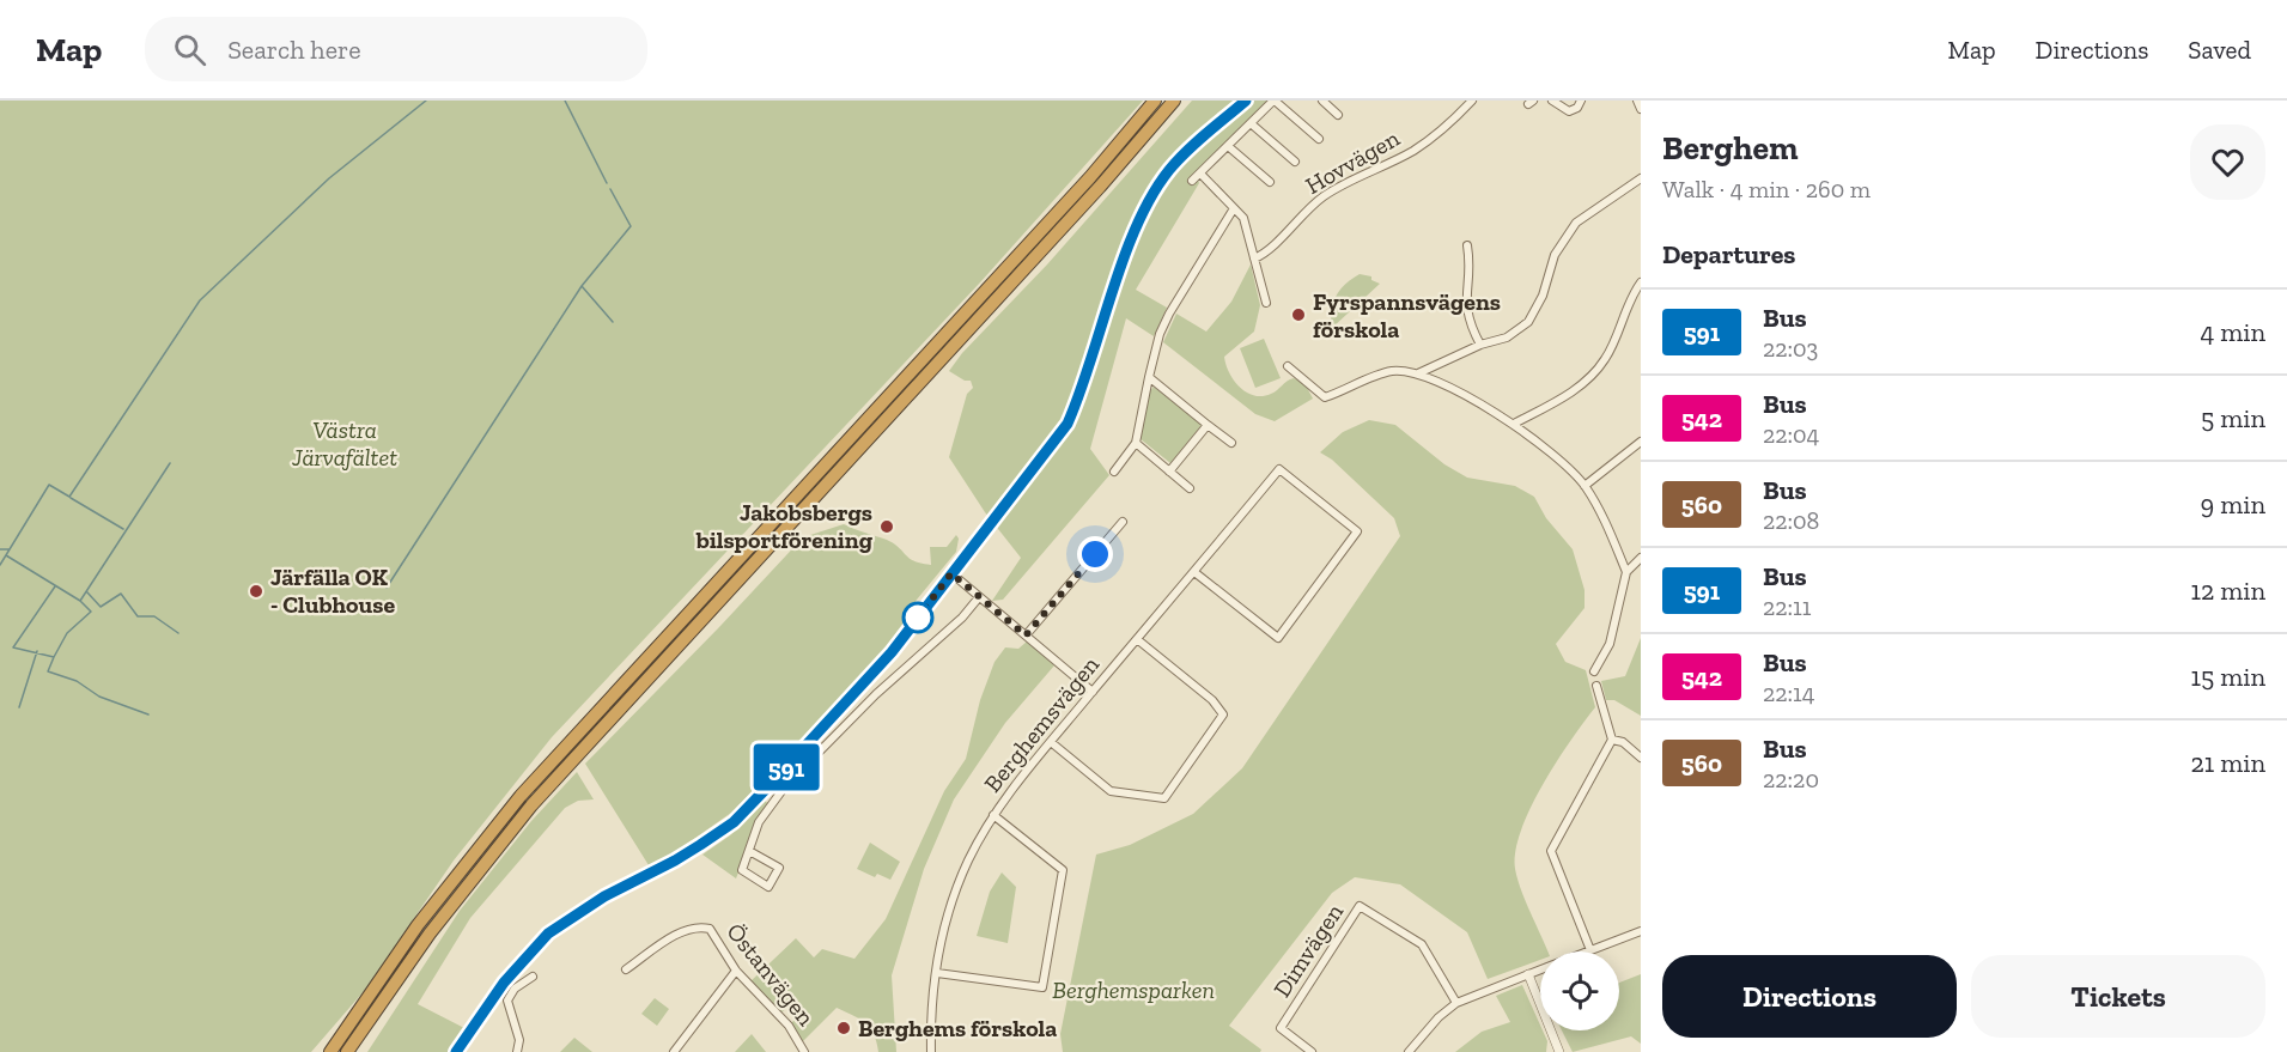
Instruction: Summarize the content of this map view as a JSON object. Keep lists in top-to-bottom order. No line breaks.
{"streets":{"street":["Hovvägen","Berghemsvägen","Dimvägen","Östanvägen"]},"parks":["Västra Järvafältet","Berghemsparken"],"places":["Fyrspannsvägens förskola","Jakobsbergs bilsportförening","Järfälla OK - Clubhouse","Berghems förskola"],"lines":["bus line 591"],"page":{"header":"Map","search":"Search here","nav":["Map","Directions","Saved"],"on_map":"591","heading":[["Berghem","Walk · 4 min · 260 m"],"Departures"],"list":[{"mark":"591","name":"Bus","note":"22:03","value":"4 min"},{"mark":"542","name":"Bus","note":"22:04","value":"5 min"},{"mark":"560","name":"Bus","note":"22:08","value":"9 min"},{"mark":"591","name":"Bus","note":"22:11","value":"12 min"},{"mark":"542","name":"Bus","note":"22:14","value":"15 min"},{"mark":"560","name":"Bus","note":"22:20","value":"21 min"}],"buttons":["Directions","Tickets"]}}
